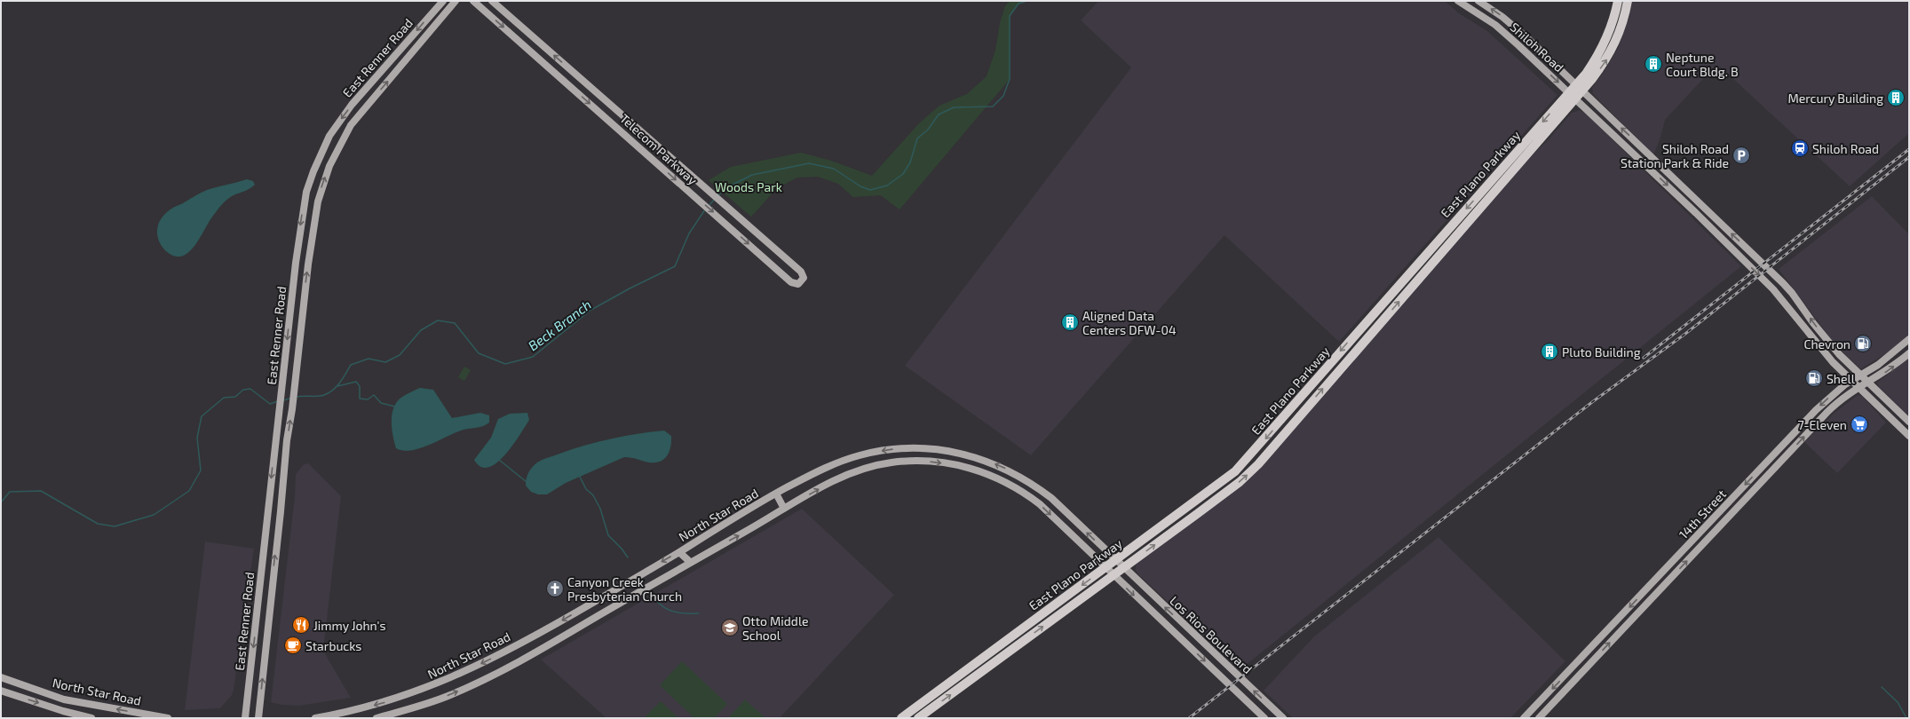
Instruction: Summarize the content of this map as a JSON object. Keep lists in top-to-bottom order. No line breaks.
{"streets":{"main road":["Shiloh Road","East Renner Road","Telecom Parkway","East Plano Parkway","14th Street","North Star Road","Los Rios Boulevard"]},"crossings":[["Shiloh Road","East Plano Parkway"],["Shiloh Road","14th Street"],["East Plano Parkway","North Star Road"],["East Plano Parkway","Los Rios Boulevard"],["North Star Road","Los Rios Boulevard"]],"water":["Beck Branch"],"parks":["Woods Park"],"places":{"building":["Neptune Court Bldg. B","Mercury Building","Aligned Data Centers DFW-04","Pluto Building"],"station":["Shiloh Road"],"parking":["Shiloh Road Station Park & Ride"],"fuel station":["Chevron","Shell"],"supermarket":["7-Eleven"],"church":["Canyon Creek Presbyterian Church"],"restaurant":["Jimmy John's"],"school or university":["Otto Middle School"],"cafe":["Starbucks"]}}
